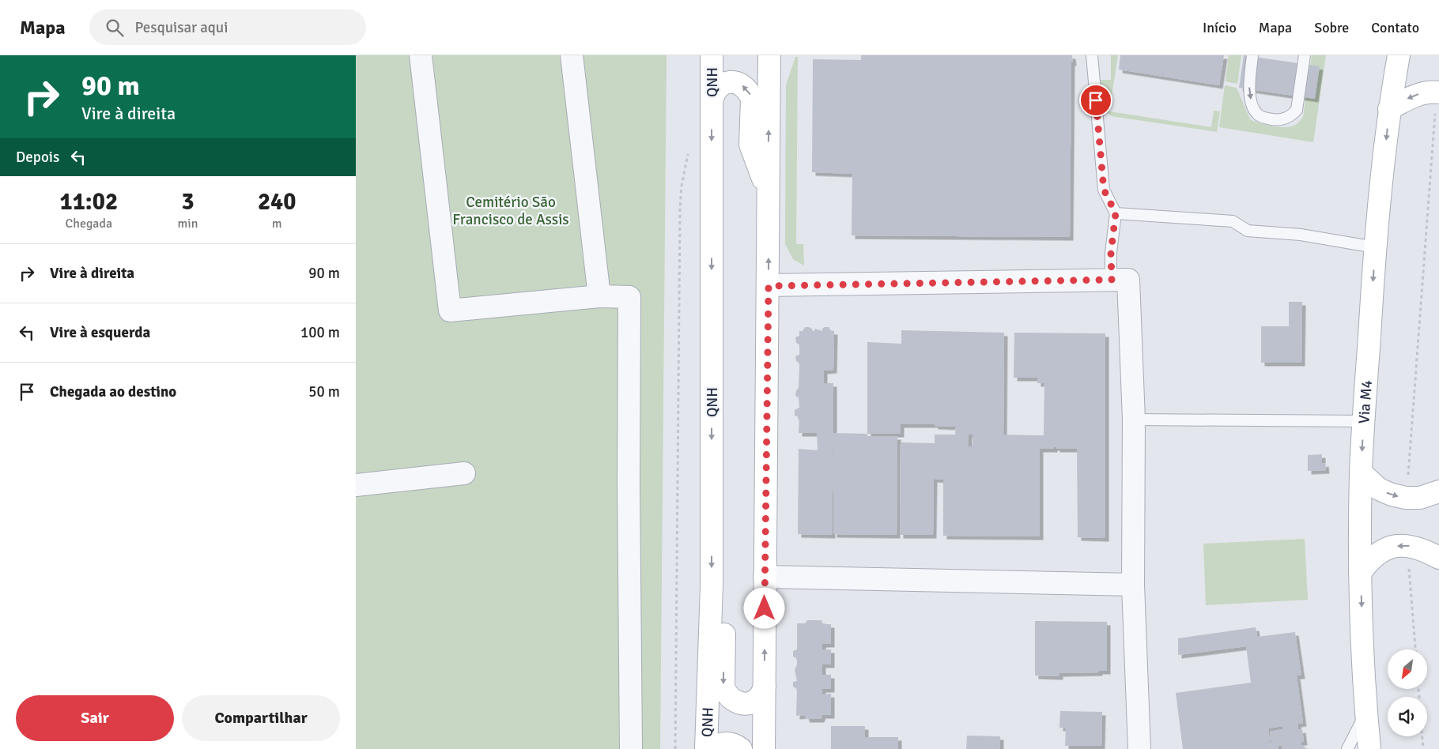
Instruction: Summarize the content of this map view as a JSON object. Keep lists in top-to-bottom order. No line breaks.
{"streets":{"street":["QNH","Via M4"]},"one_way":["Via M4"],"parks":["Cemitério São Francisco de Assis"],"north":"bottom left","page":{"header":"Mapa","search":"Pesquisar aqui","nav":["Início","Mapa","Sobre","Contato"],"turn":["90 m","Vire à direita"],"then":"Depois","eta":["11:02","Chegada","3","min","240","m"],"list":[{"name":"Vire à direita","value":"90 m"},{"name":"Vire à esquerda","value":"100 m"},{"name":"Chegada ao destino","value":"50 m"}],"buttons":["Sair","Compartilhar"]}}
